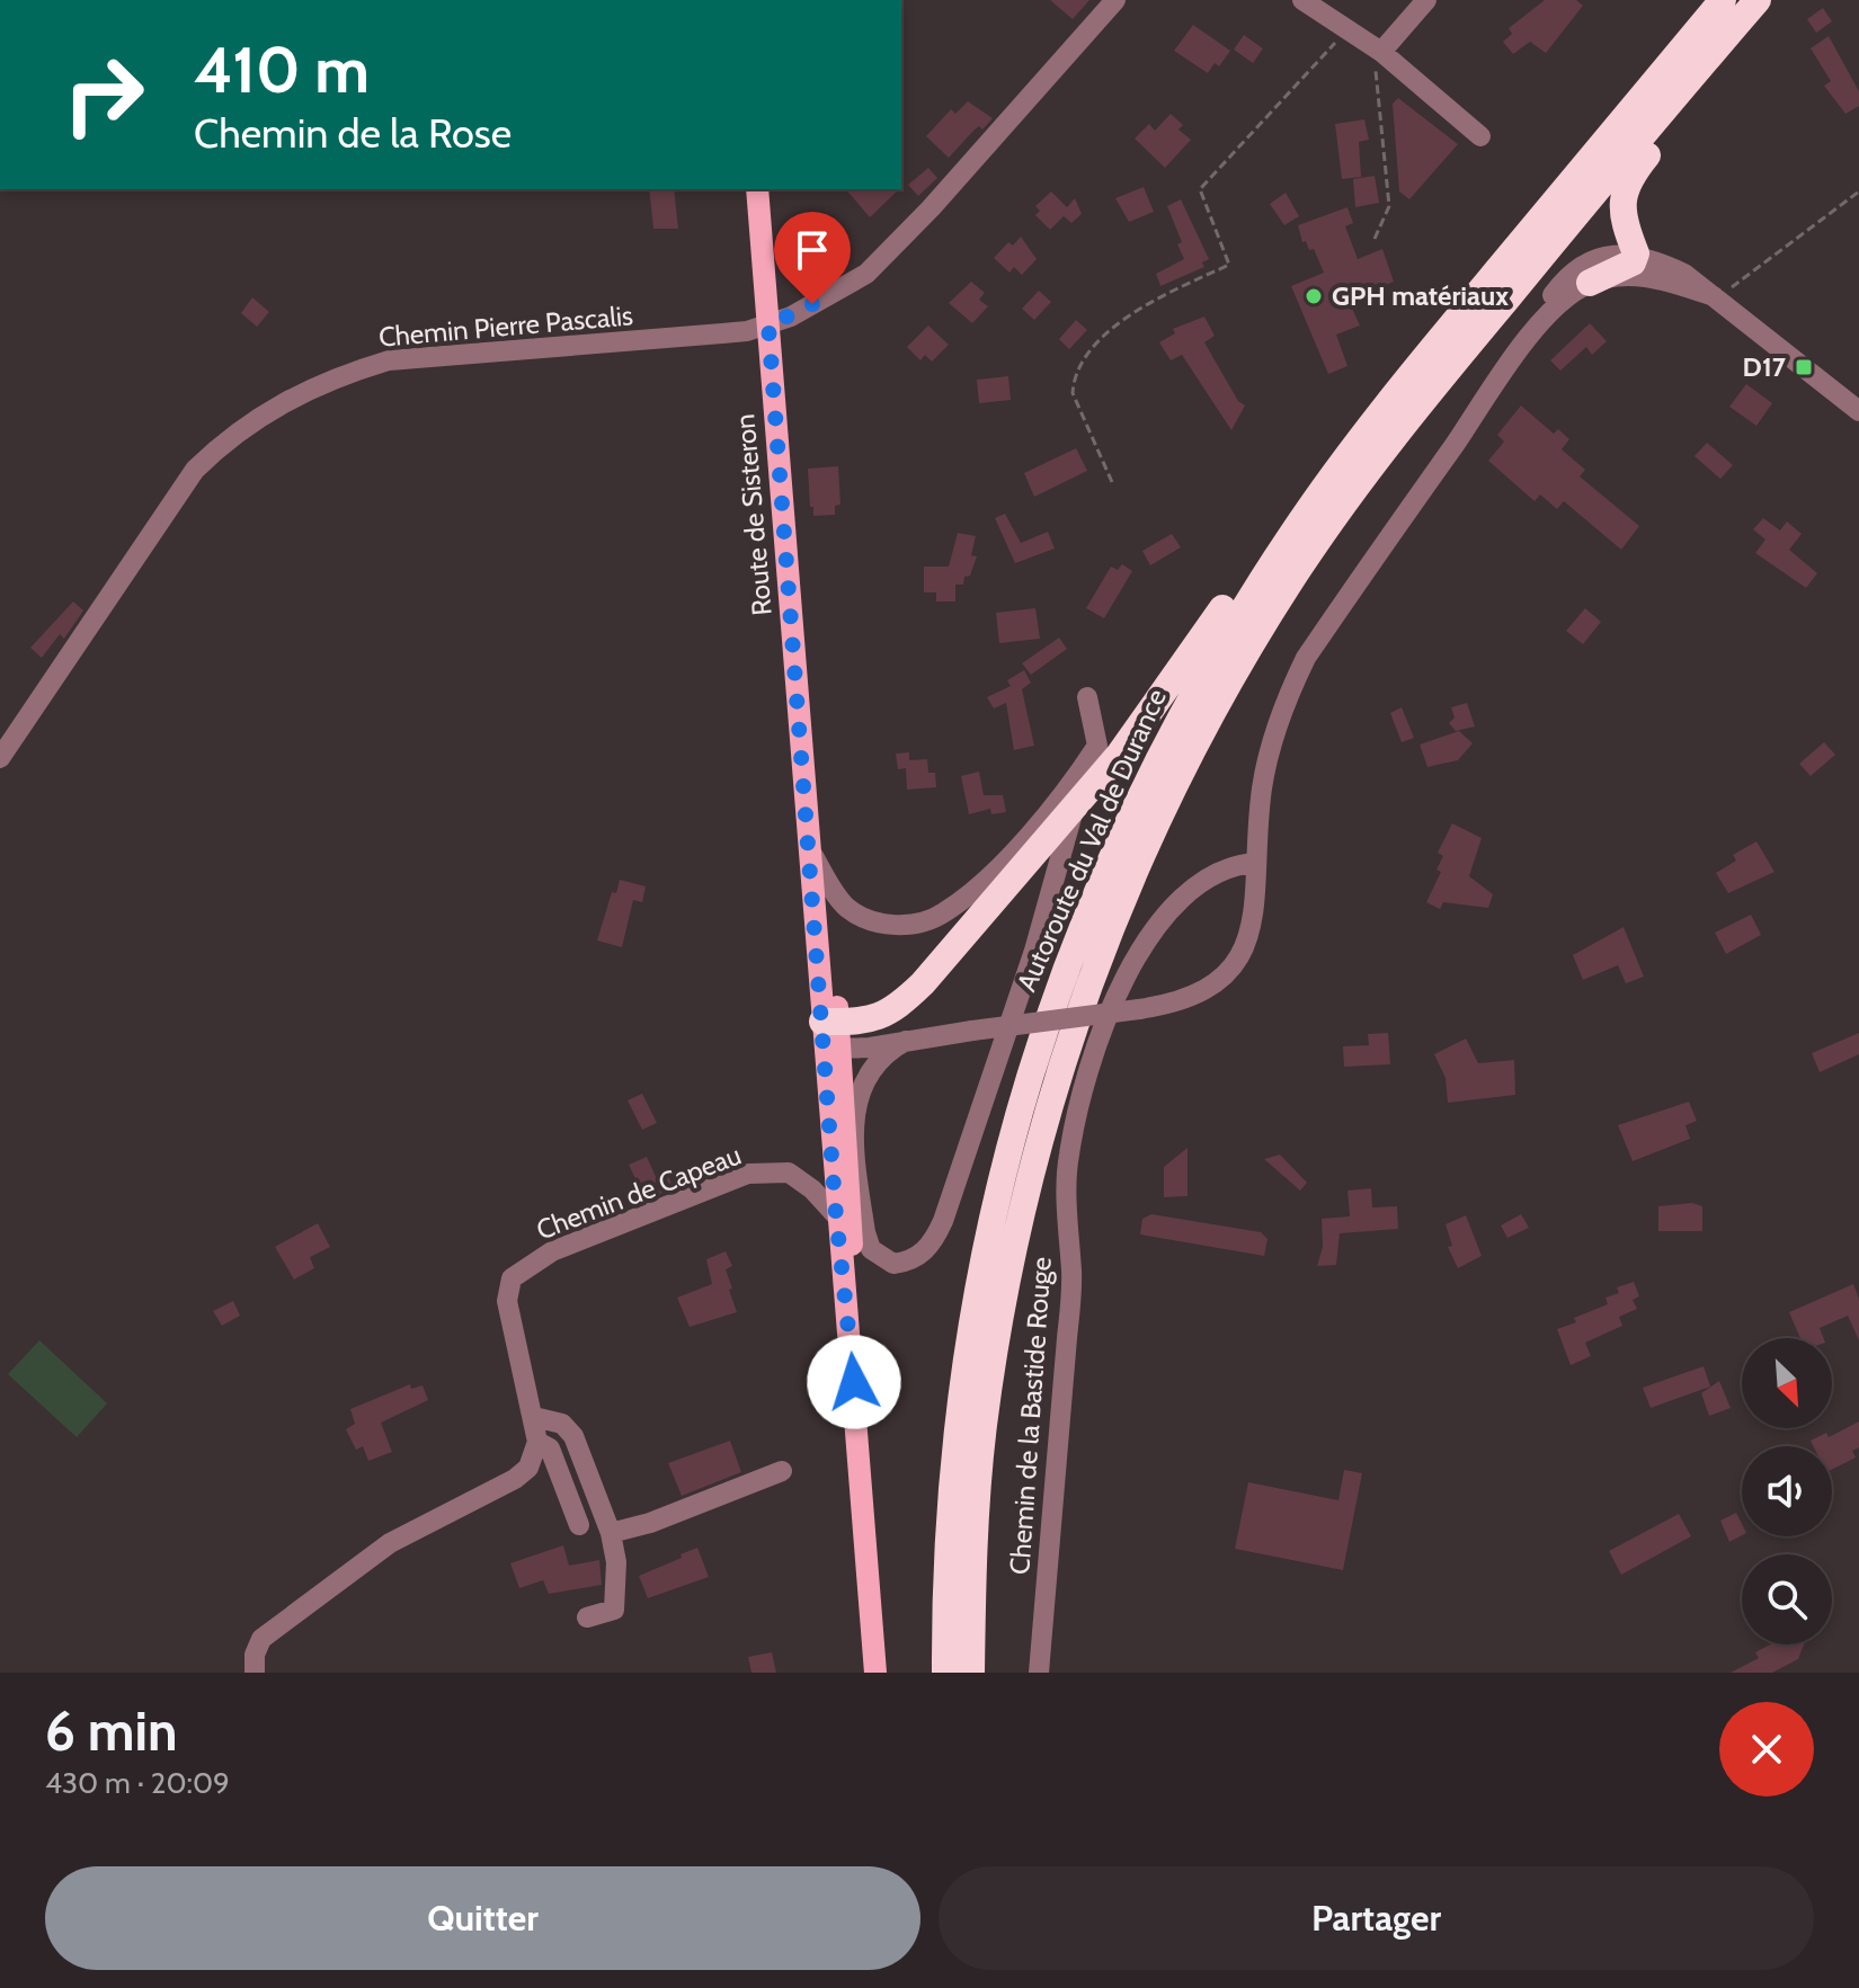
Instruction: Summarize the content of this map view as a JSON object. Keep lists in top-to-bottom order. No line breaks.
{"streets":{"highway":["Autoroute du Val de Durance"],"main road":["Route de Sisteron"],"street":["Chemin Pierre Pascalis","Chemin de Capeau","Chemin de la Bastide Rouge"]},"crossings":[["Chemin Pierre Pascalis","Route de Sisteron"],["Route de Sisteron","Chemin de Capeau"]],"places":{"other":["GPH matériaux"],"transit":["D17"]},"north":"bottom right","page":{"turn":["410 m","Chemin de la Rose"],"heading":["6 min","430 m · 20:09"],"buttons":["Quitter","Partager"]}}
